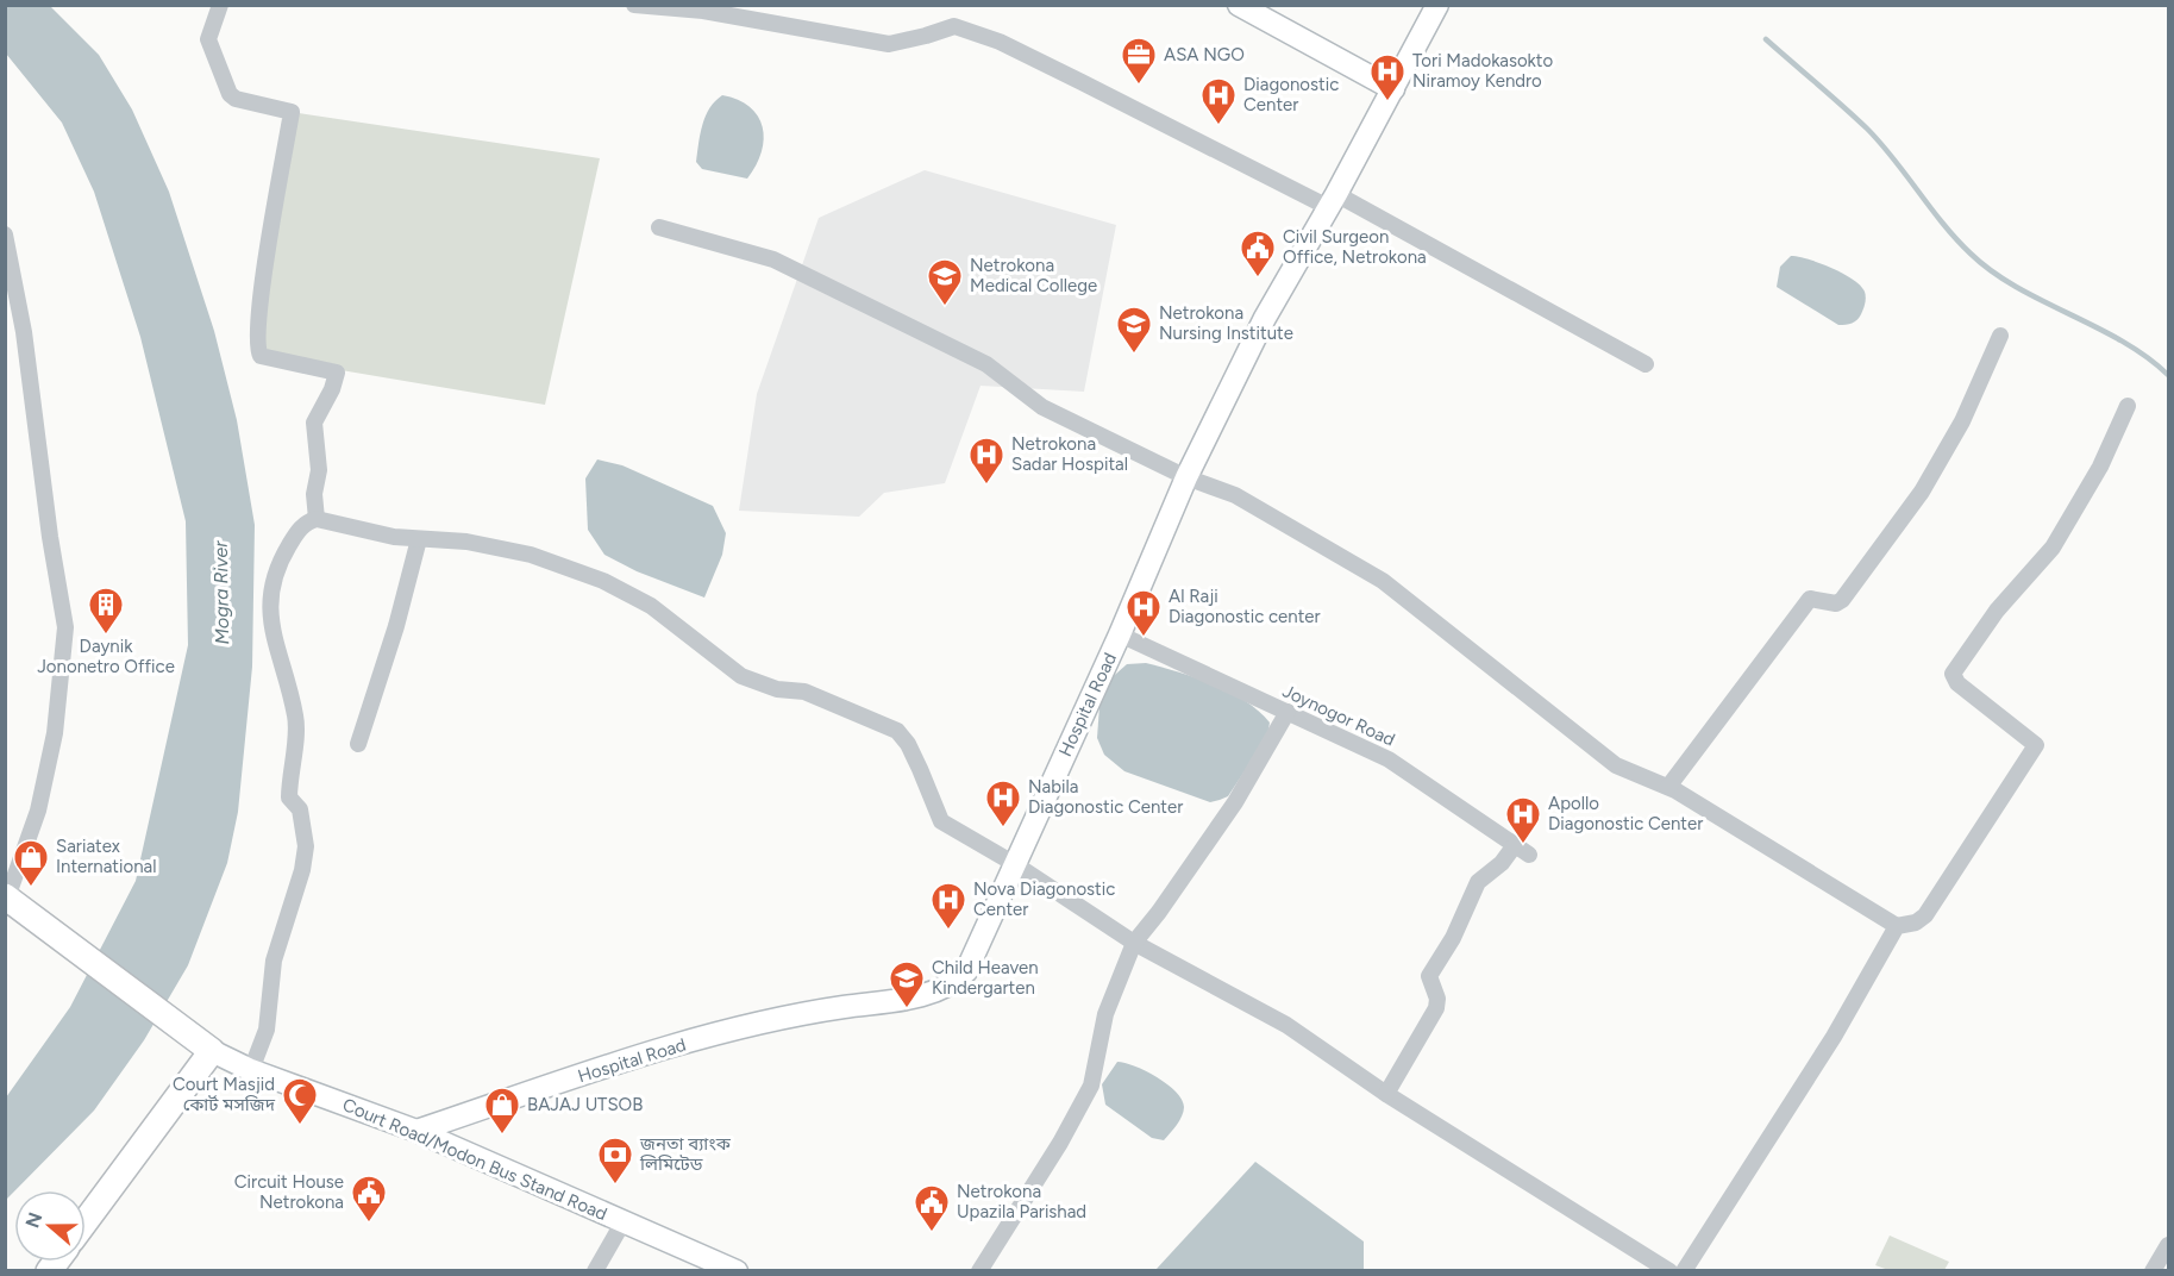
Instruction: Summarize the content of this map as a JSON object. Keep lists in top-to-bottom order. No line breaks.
{"streets":{"street":["Hospital Road","Joynogor Road","Court Road/Modon Bus Stand Road"]},"crossings":[["Hospital Road","Joynogor Road"],["Hospital Road","Court Road/Modon Bus Stand Road"]],"water":["Mogra River"],"places":{"office":["ASA NGO"],"hospital":["Tori Madokasokto Niramoy Kendro","Diagonostic Center","Netrokona Sadar Hospital","Al Raji Diagonostic center","Nabila Diagonostic Center","Apollo Diagonostic Center","Nova Diagonostic Center"],"public building":["Civil Surgeon Office, Netrokona","Circuit House Netrokona","Netrokona Upazila Parishad"],"school or university":["Netrokona Medical College","Netrokona Nursing Institute","Child Heaven Kindergarten"],"building":["Daynik Jononetro Office"],"shop":["Sariatex International","BAJAJ UTSOB"],"mosque":["Court Masjid কোর্ট মসজিদ"],"bank":["জনতা ব্যাংক লিমিটেড"]},"north":"left"}
